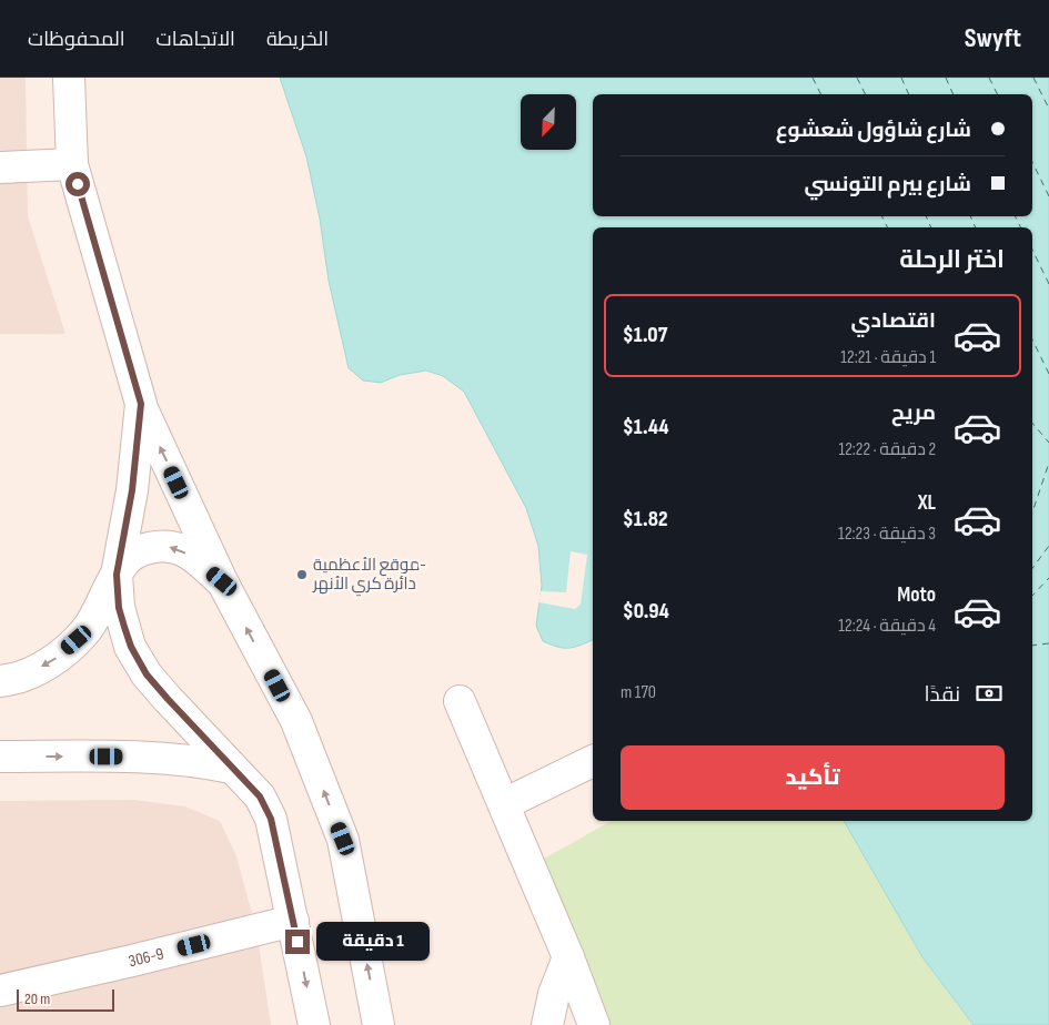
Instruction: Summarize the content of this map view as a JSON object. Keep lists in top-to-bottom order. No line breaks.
{"streets":{"street":["306-9"]},"places":["موقع الأعظمية- دائرة كري الأنهر"],"scale_bar":"20 m","north":"bottom left","page":{"header":"Swyft","nav":["الخريطة","الاتجاهات","المحفوظات"],"banner":["شارع شاؤول شعشوع","شارع بيرم التونسي"],"heading":"اختر الرحلة","list":[{"name":"اقتصادي","note":"1 دقيقة · 12:21","value":"$1.07"},{"name":"مريح","note":"2 دقيقة · 12:22","value":"$1.44"},{"name":"XL","note":"3 دقيقة · 12:23","value":"$1.82"},{"name":"Moto","note":"4 دقيقة · 12:24","value":"$0.94"}],"pay":["نقدًا","170 m"],"buttons":"تأكيد","bubble":"1 دقيقة","scale":"20 m"}}
